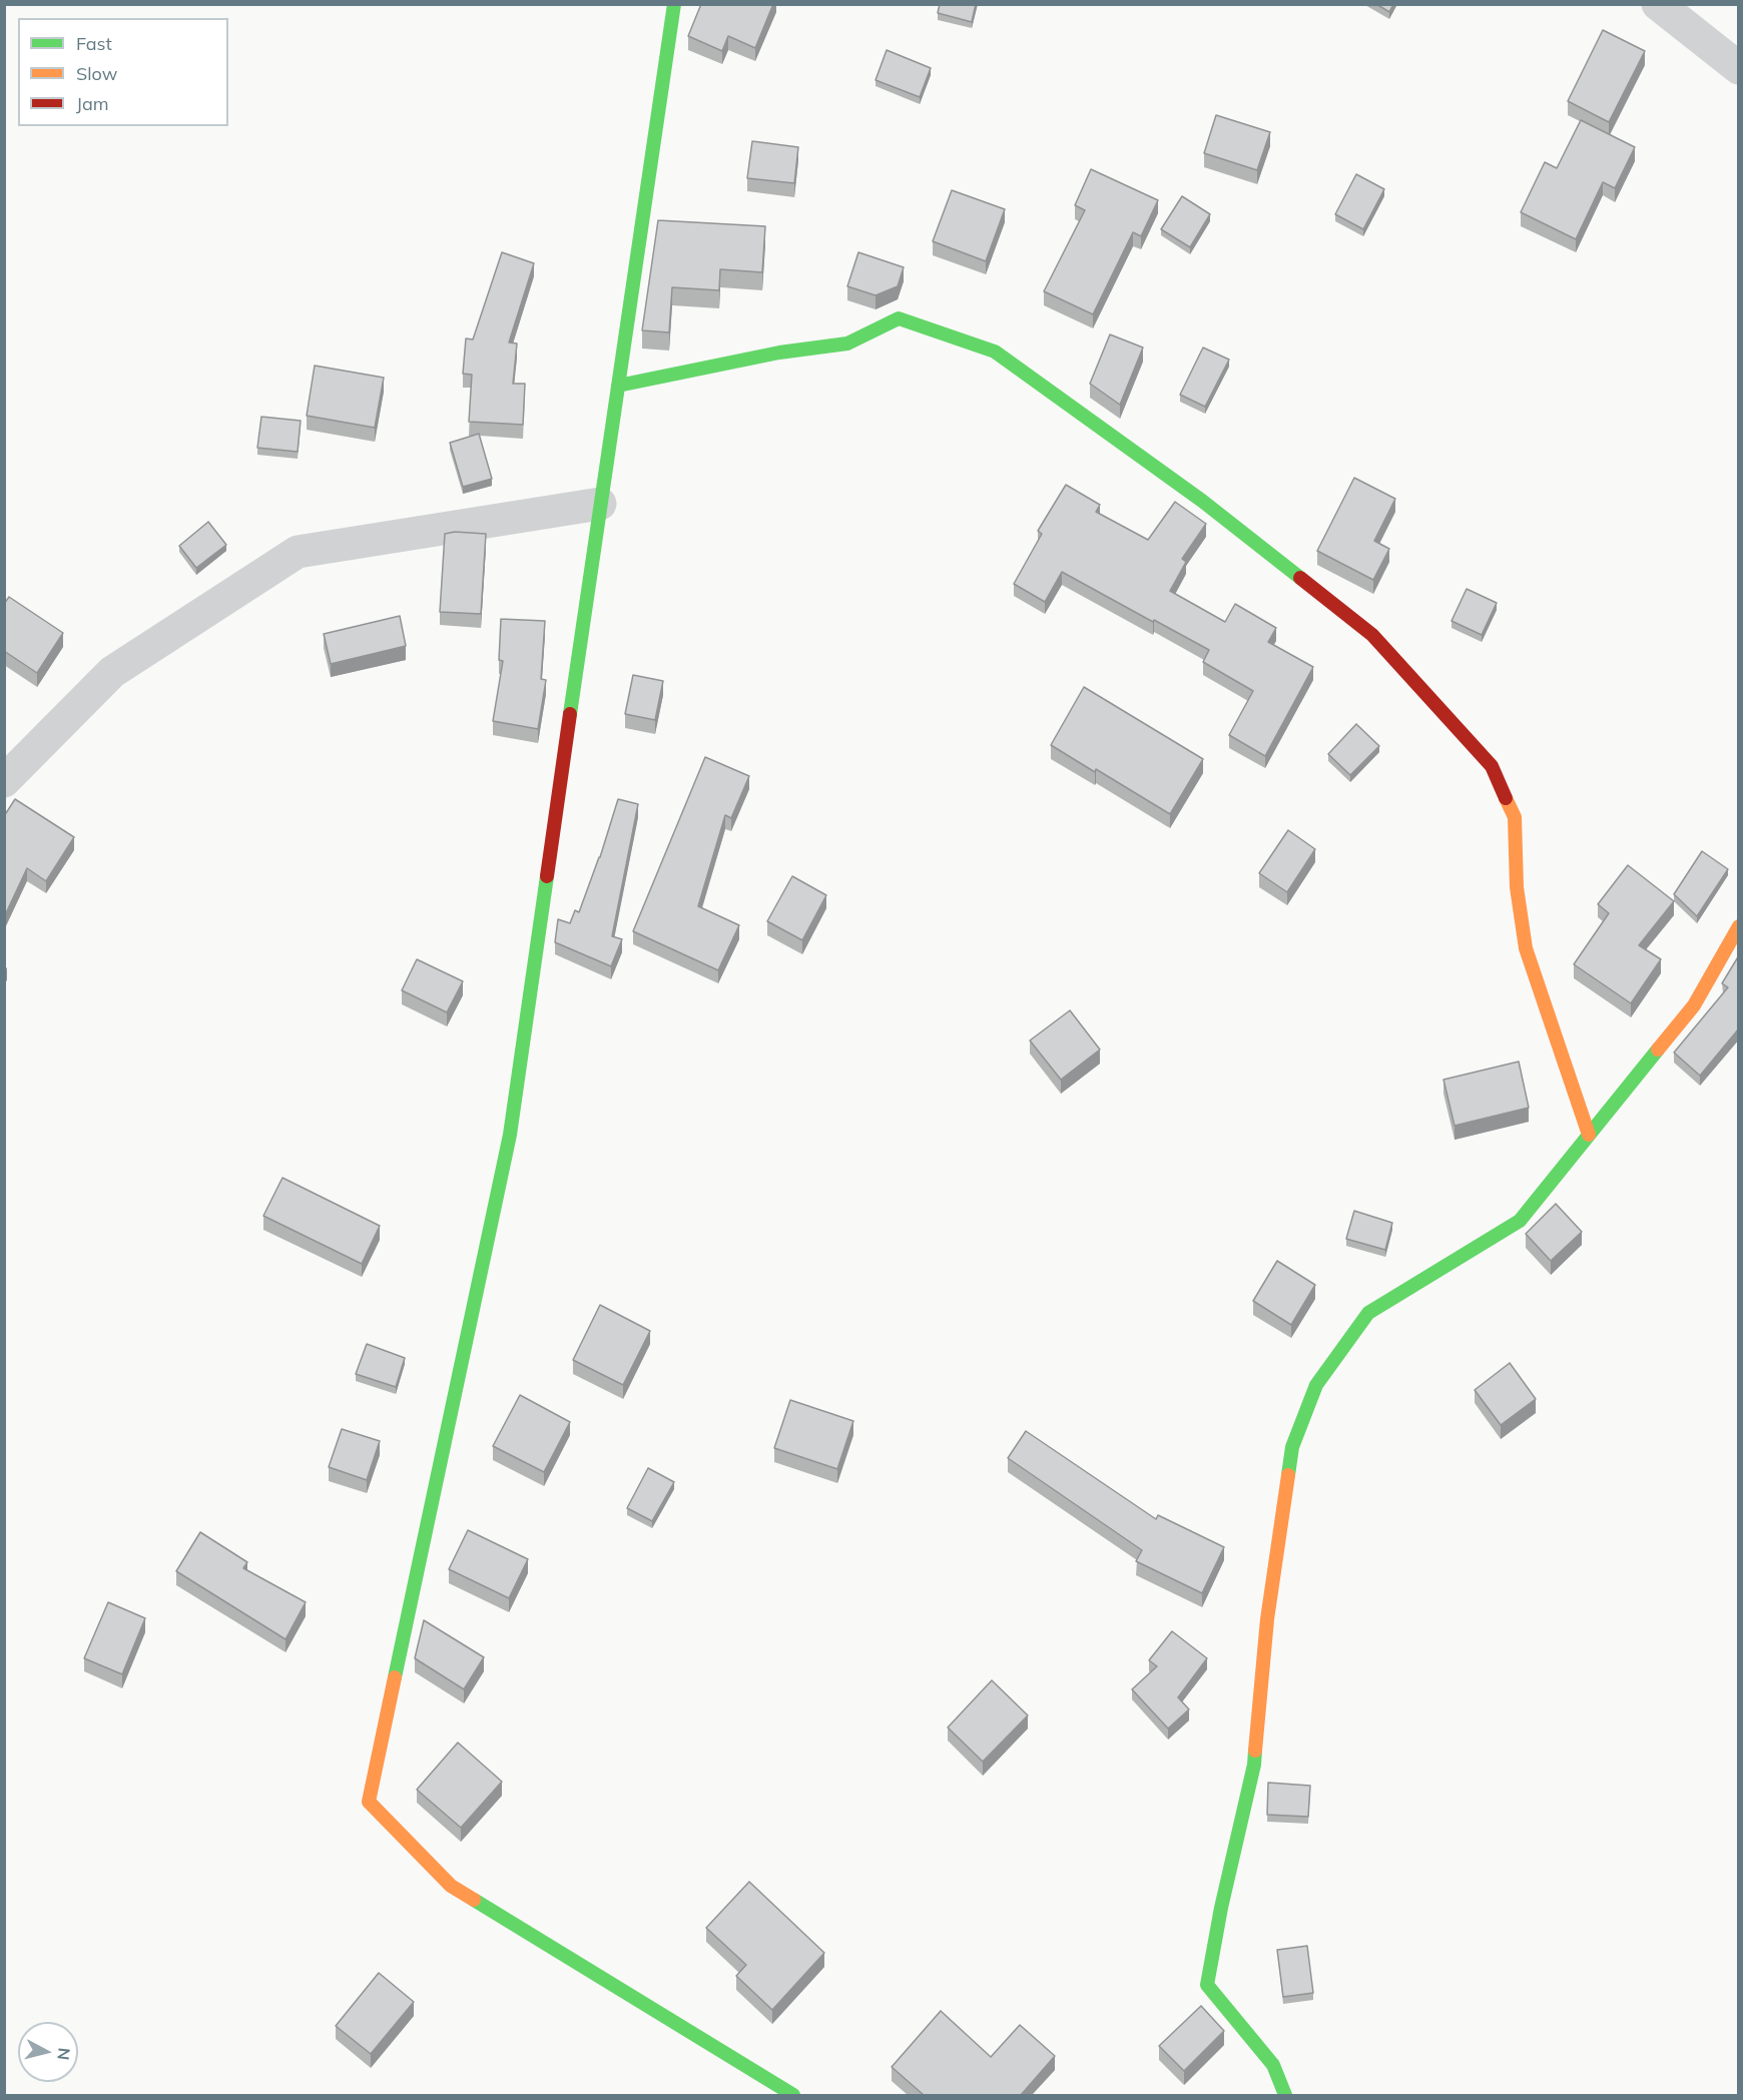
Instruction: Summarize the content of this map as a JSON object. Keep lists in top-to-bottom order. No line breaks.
{"legend":["Fast","Slow","Jam"],"north":"right"}
